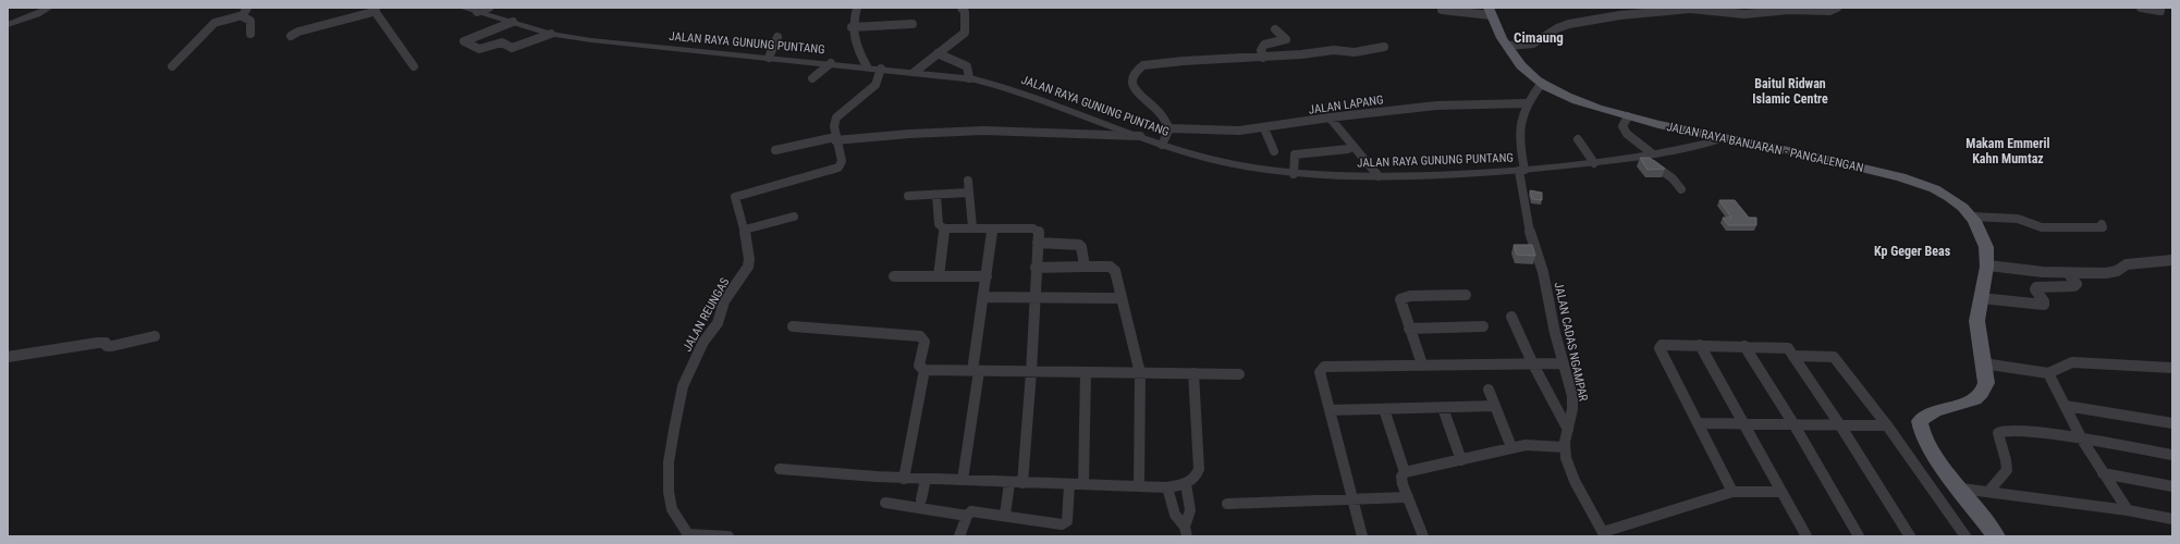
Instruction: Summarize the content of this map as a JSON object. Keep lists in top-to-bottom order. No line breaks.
{"streets":{"main road":["JALAN RAYA BANJARAN - PANGALENGAN"],"street":["JALAN RAYA GUNUNG PUNTANG","JALAN LAPANG","JALAN REUNGAS","JALAN CADAS NGAMPAR"]},"crossings":[["JALAN RAYA GUNUNG PUNTANG","JALAN RAYA BANJARAN - PANGALENGAN"],["JALAN RAYA GUNUNG PUNTANG","JALAN REUNGAS"],["JALAN RAYA GUNUNG PUNTANG","JALAN CADAS NGAMPAR"],["JALAN LAPANG","JALAN CADAS NGAMPAR"],["JALAN RAYA BANJARAN - PANGALENGAN","JALAN CADAS NGAMPAR"]],"districts":["Cimaung","Baitul Ridwan Islamic Centre","Makam Emmeril Kahn Mumtaz","Kp Geger Beas"]}
